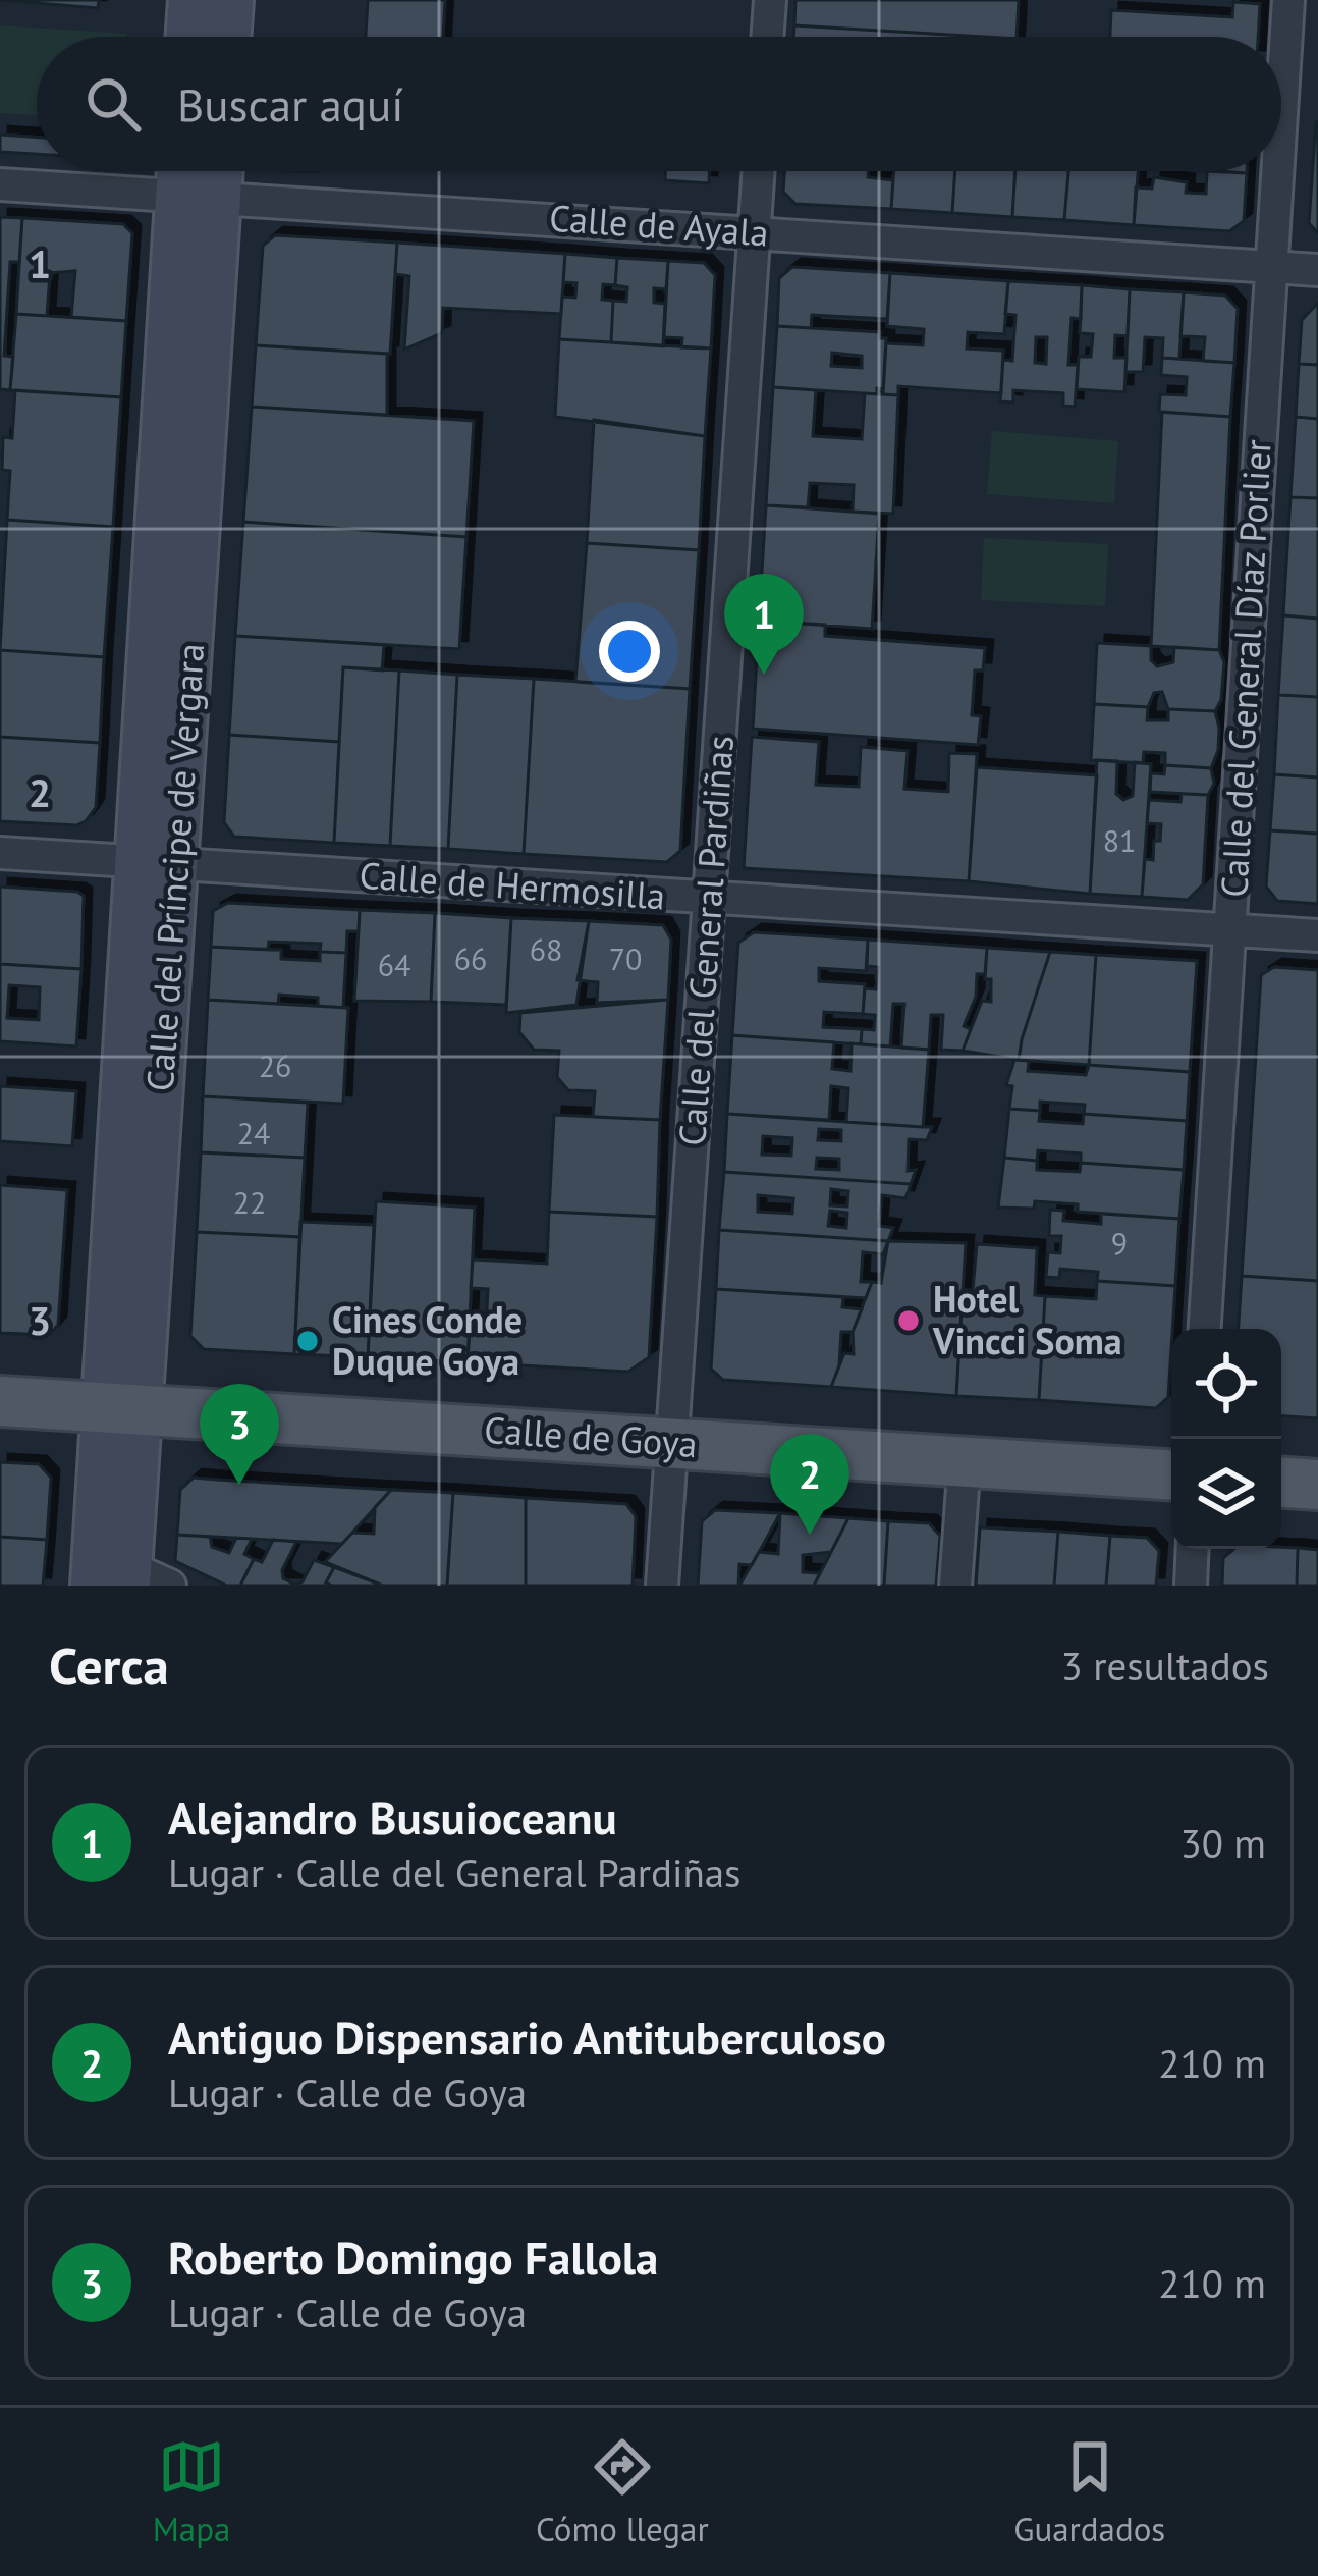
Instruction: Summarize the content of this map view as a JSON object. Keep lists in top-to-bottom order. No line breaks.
{"streets":{"main road":["Calle del Príncipe de Vergara","Calle de Goya"],"street":["Calle de Ayala","Calle del General Díaz Porlier","Calle de Hermosilla","Calle del General Pardiñas"]},"crossings":[["Calle de Ayala","Calle del General Díaz Porlier"],["Calle de Ayala","Calle del Príncipe de Vergara"],["Calle de Ayala","Calle del General Pardiñas"],["Calle del General Díaz Porlier","Calle de Hermosilla"],["Calle del Príncipe de Vergara","Calle de Hermosilla"],["Calle del Príncipe de Vergara","Calle de Goya"],["Calle de Hermosilla","Calle del General Pardiñas"],["Calle del General Pardiñas","Calle de Goya"]],"places":["Hotel Vincci Soma","Cines Conde Duque Goya"],"house_numbers":["81","68","66","70","64","26","24","22","9"],"page":{"search":"Buscar aquí","pins":["1","3","2"],"heading":["Cerca","3 resultados"],"list":[{"mark":"1","name":"Alejandro Busuioceanu","note":"Lugar · Calle del General Pardiñas","value":"30 m"},{"mark":"2","name":"Antiguo Dispensario Antituberculoso","note":"Lugar · Calle de Goya","value":"210 m"},{"mark":"3","name":"Roberto Domingo Fallola","note":"Lugar · Calle de Goya","value":"210 m"}],"nav":["Mapa","Cómo llegar","Guardados"]},"grid":{"rows":["1","2","3"]}}
